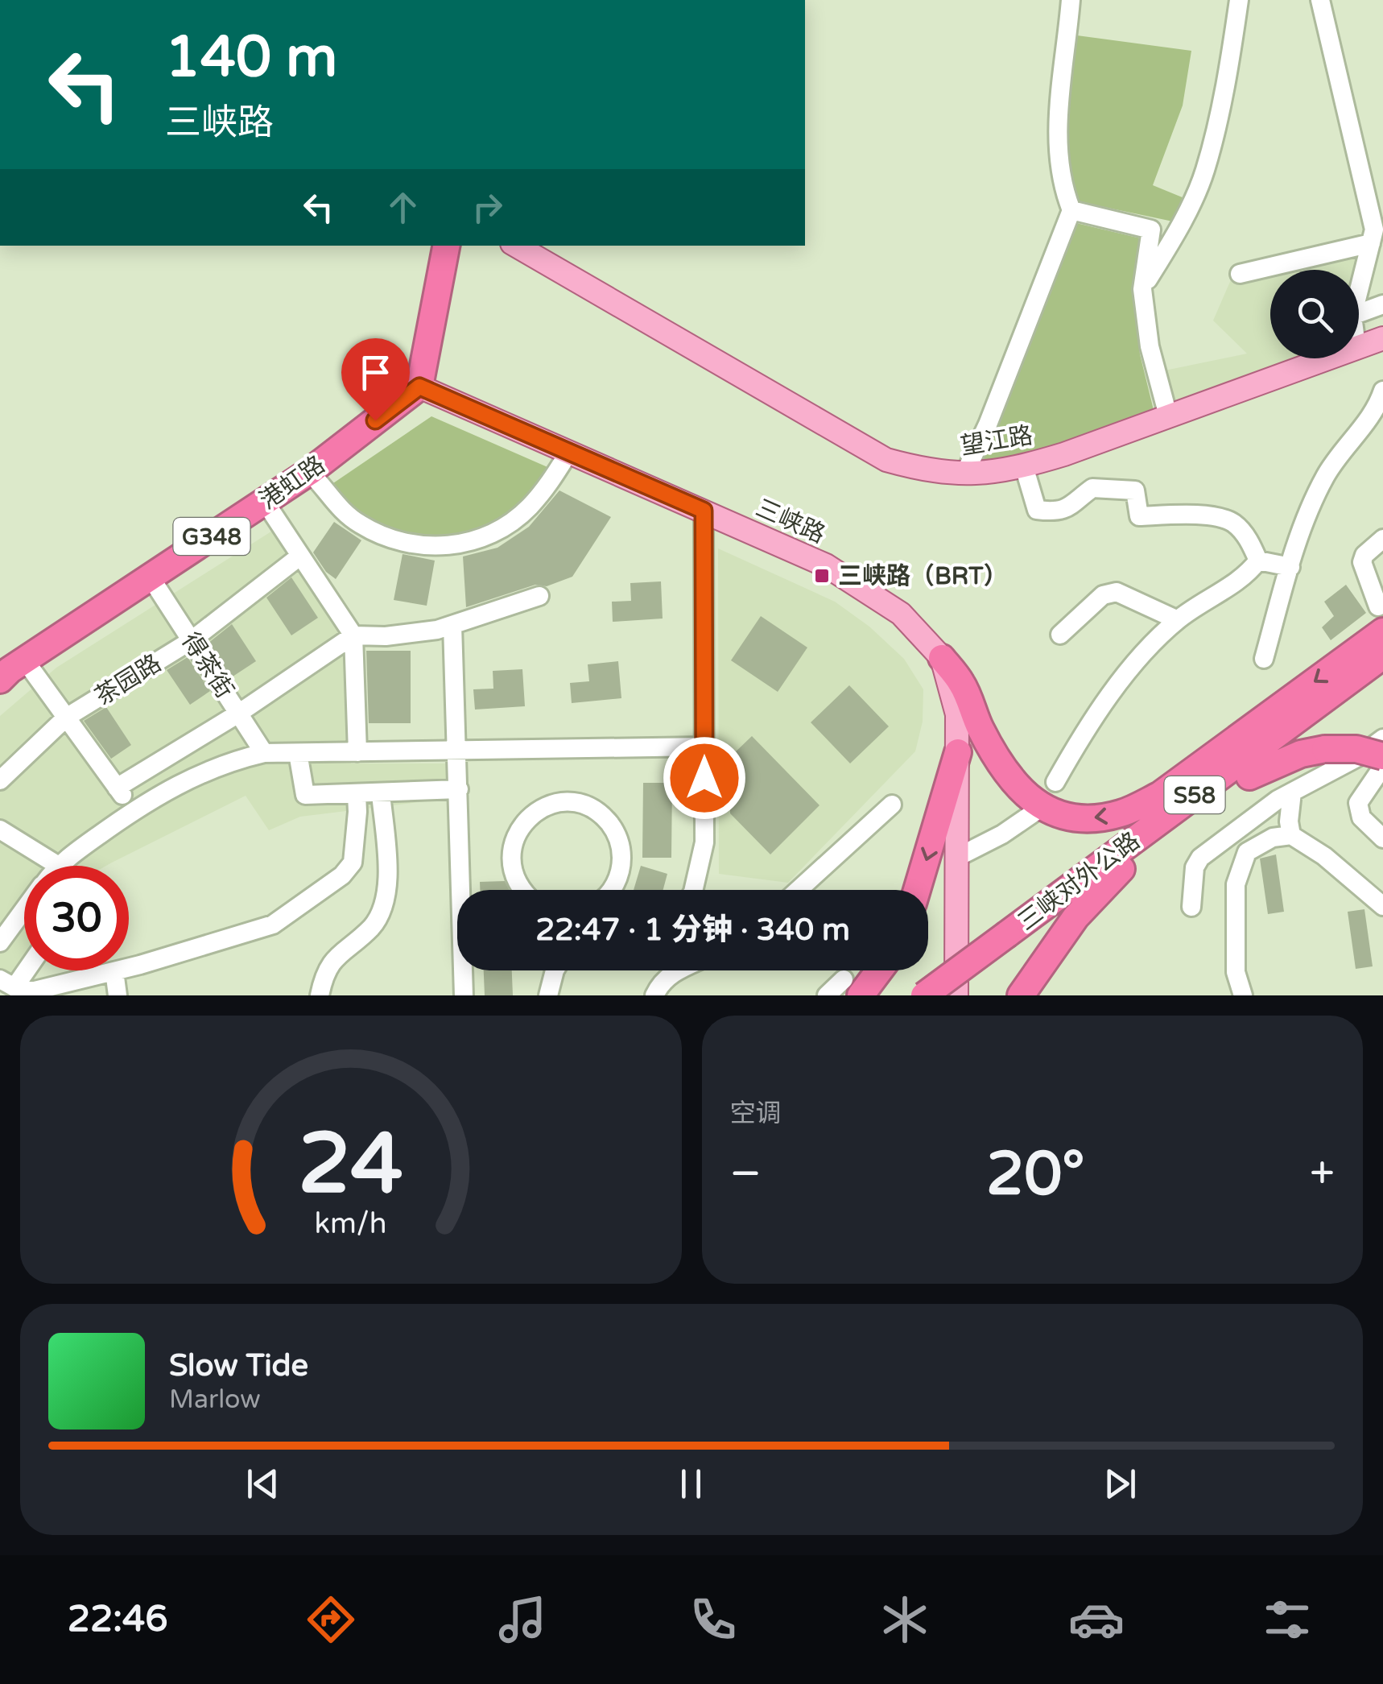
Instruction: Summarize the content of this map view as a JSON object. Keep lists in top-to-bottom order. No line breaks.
{"streets":{"highway":["港虹路","G348","S58","三峡对外公路"],"main road":["望江路","三峡路"],"street":["得茶街","茶园路"]},"crossings":[["港虹路","三峡路"],["港虹路","得茶街"],["三峡路","S58"],["得茶街","茶园路"],["S58","三峡对外公路"]],"places":{"transit":["三峡路（BRT）"]},"page":{"turn":["140 m","三峡路"],"limit":"30","trip":"22:47 · 1 分钟 · 340 m","tile":"空调","heat":["−","20°","+"],"song":["Slow Tide","Marlow"],"tabs":"22:46","gauge":["24","km/h"]}}
